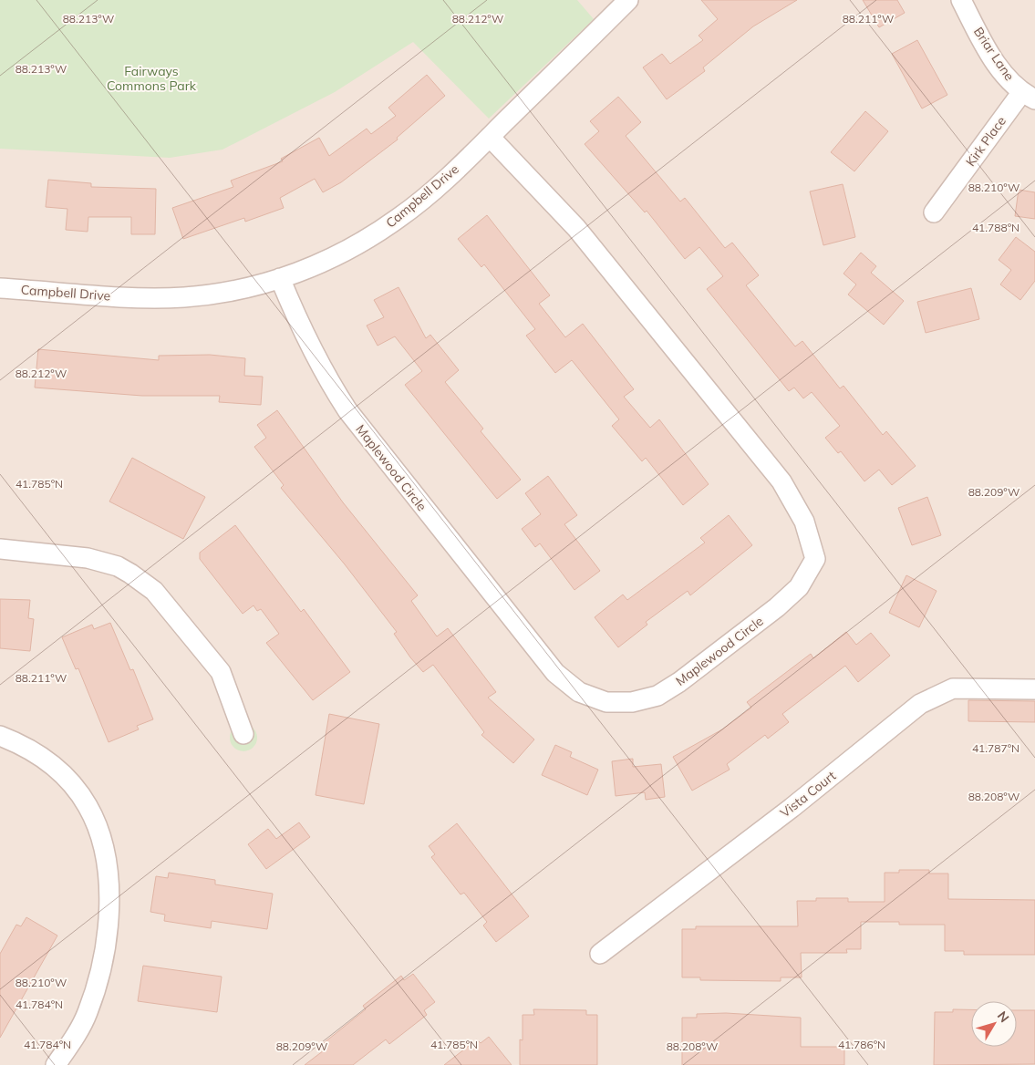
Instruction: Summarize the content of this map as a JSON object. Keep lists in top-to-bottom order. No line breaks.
{"streets":{"street":["Briar Lane","Kirk Place","Campbell Drive","Maplewood Circle","Vista Court"]},"crossings":[["Briar Lane","Kirk Place"],["Campbell Drive","Maplewood Circle"]],"parks":["Fairways Commons Park"],"north":"top right","coordinates":["88.213°W","88.212°W","88.211°W","88.210°W","41.788°N","41.785°N","88.209°W","41.787°N","88.208°W","41.784°N","41.786°N"]}
